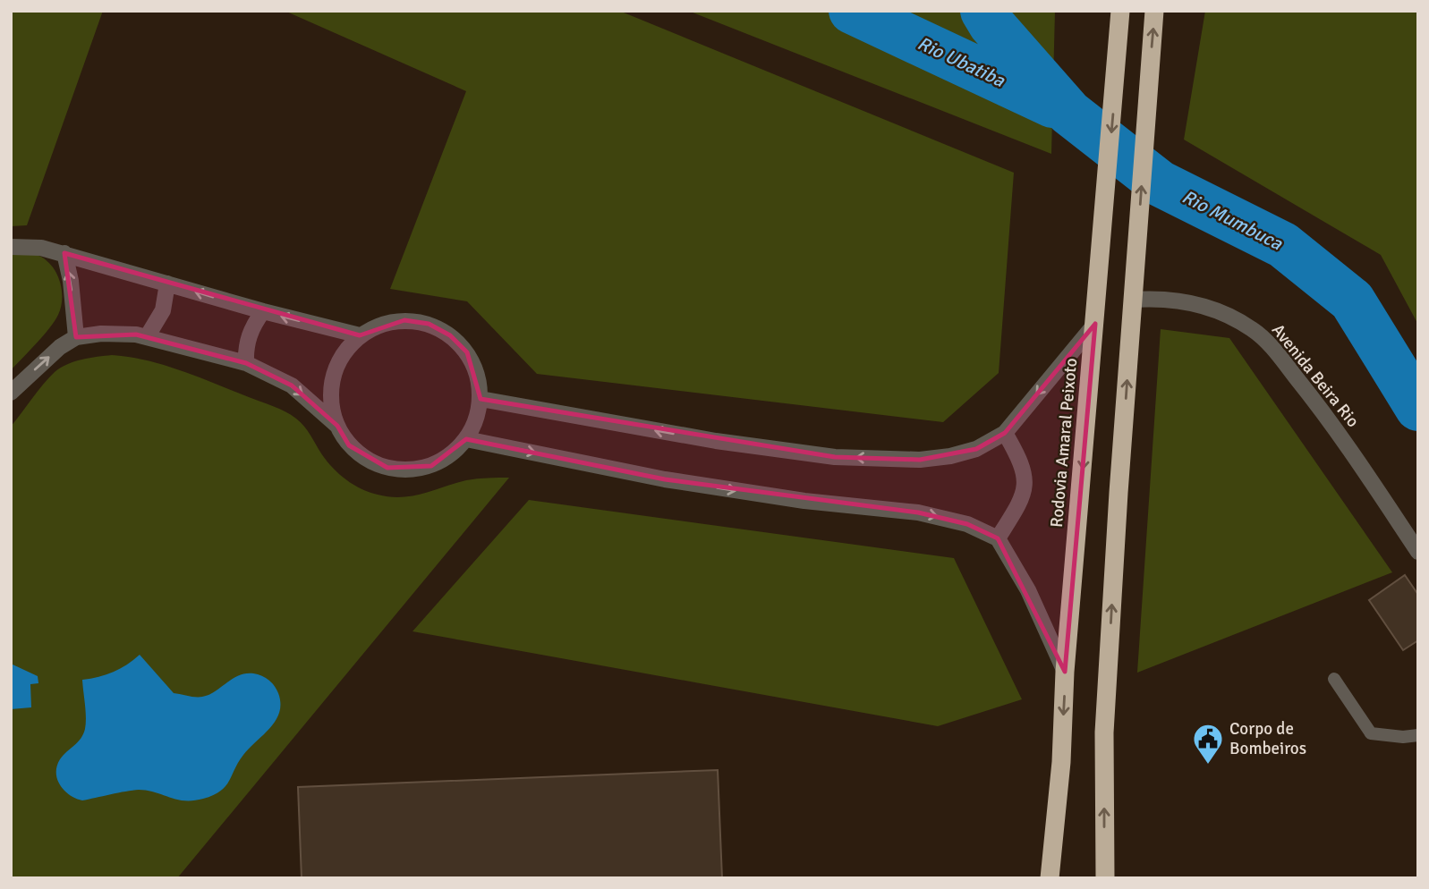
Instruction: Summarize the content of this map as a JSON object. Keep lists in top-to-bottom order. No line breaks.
{"streets":{"highway":["Rodovia Amaral Peixoto"],"street":["Avenida Beira Rio"]},"water":["Rio Ubatiba","Rio Mumbuca"],"places":{"public building":["Corpo de Bombeiros"]}}
